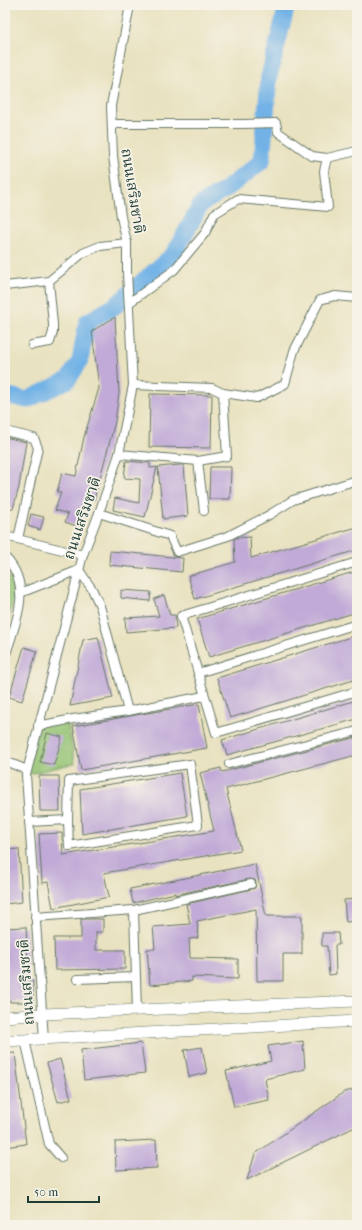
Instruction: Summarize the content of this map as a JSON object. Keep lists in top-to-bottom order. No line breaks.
{"streets":{"street":["ถนนเสริมชาติ"]},"scale_bar":"50 m"}
